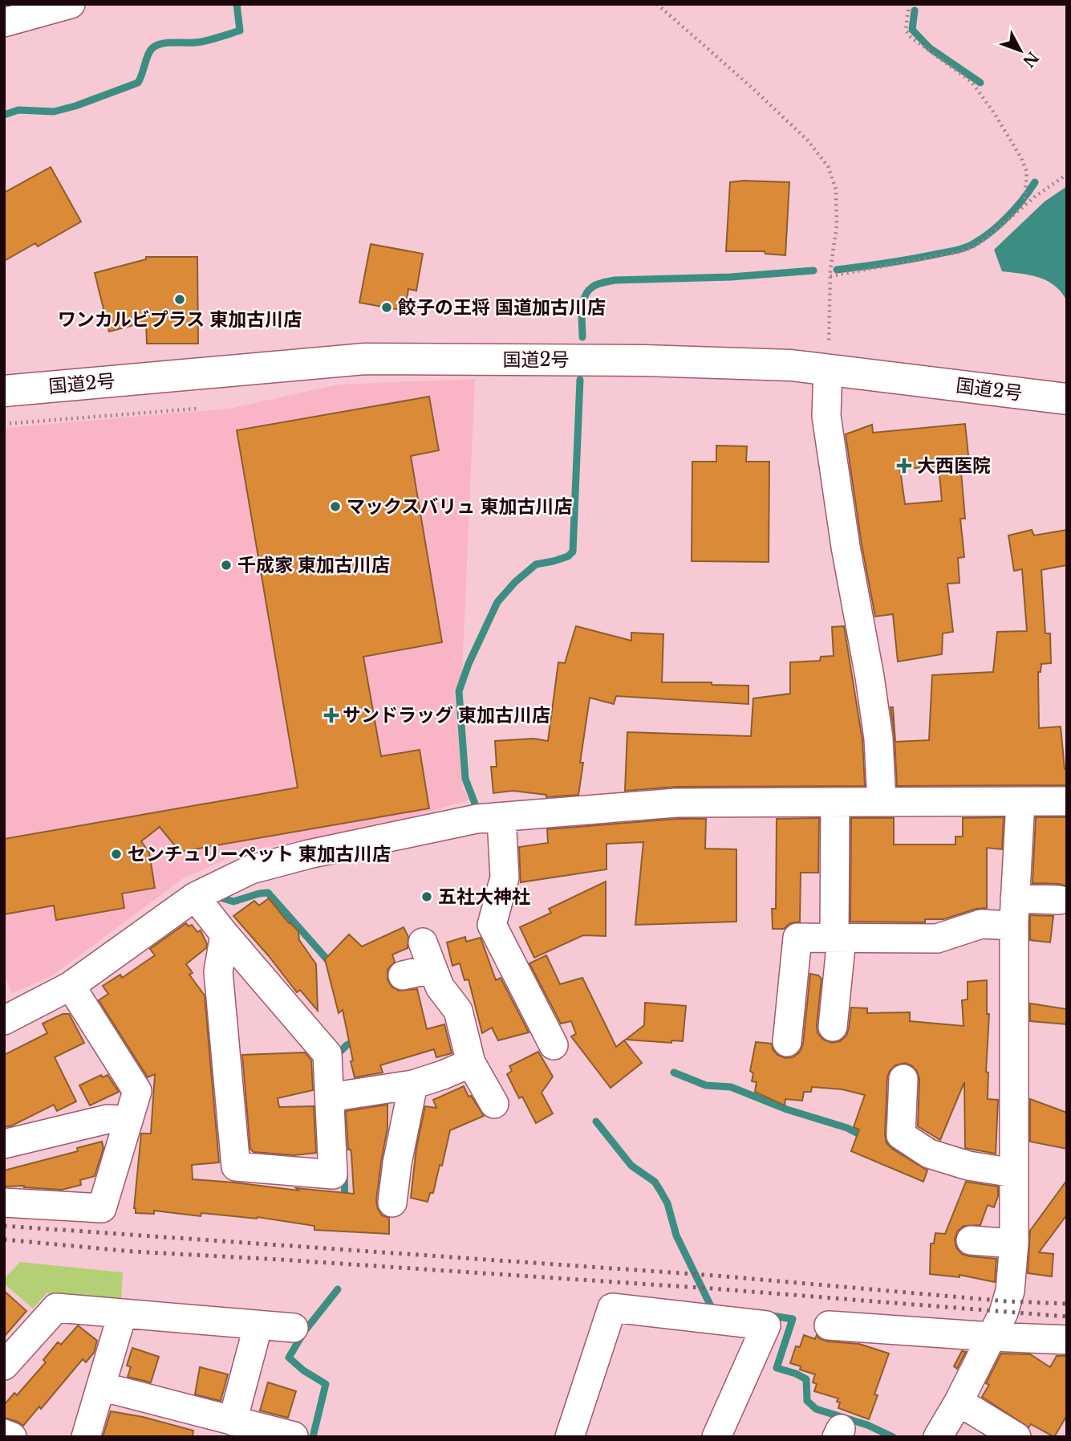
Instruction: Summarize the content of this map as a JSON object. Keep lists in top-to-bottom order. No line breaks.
{"streets":{"highway":["国道2号"]},"places":{"other":["ワンカルビプラス 東加古川店","餃子の王将 国道加古川店","マックスバリュ 東加古川店","千成家 東加古川店","センチュリーペット 東加古川店","五社大神社"],"health":["大西医院","サンドラッグ 東加古川店"]},"north":"bottom right"}
